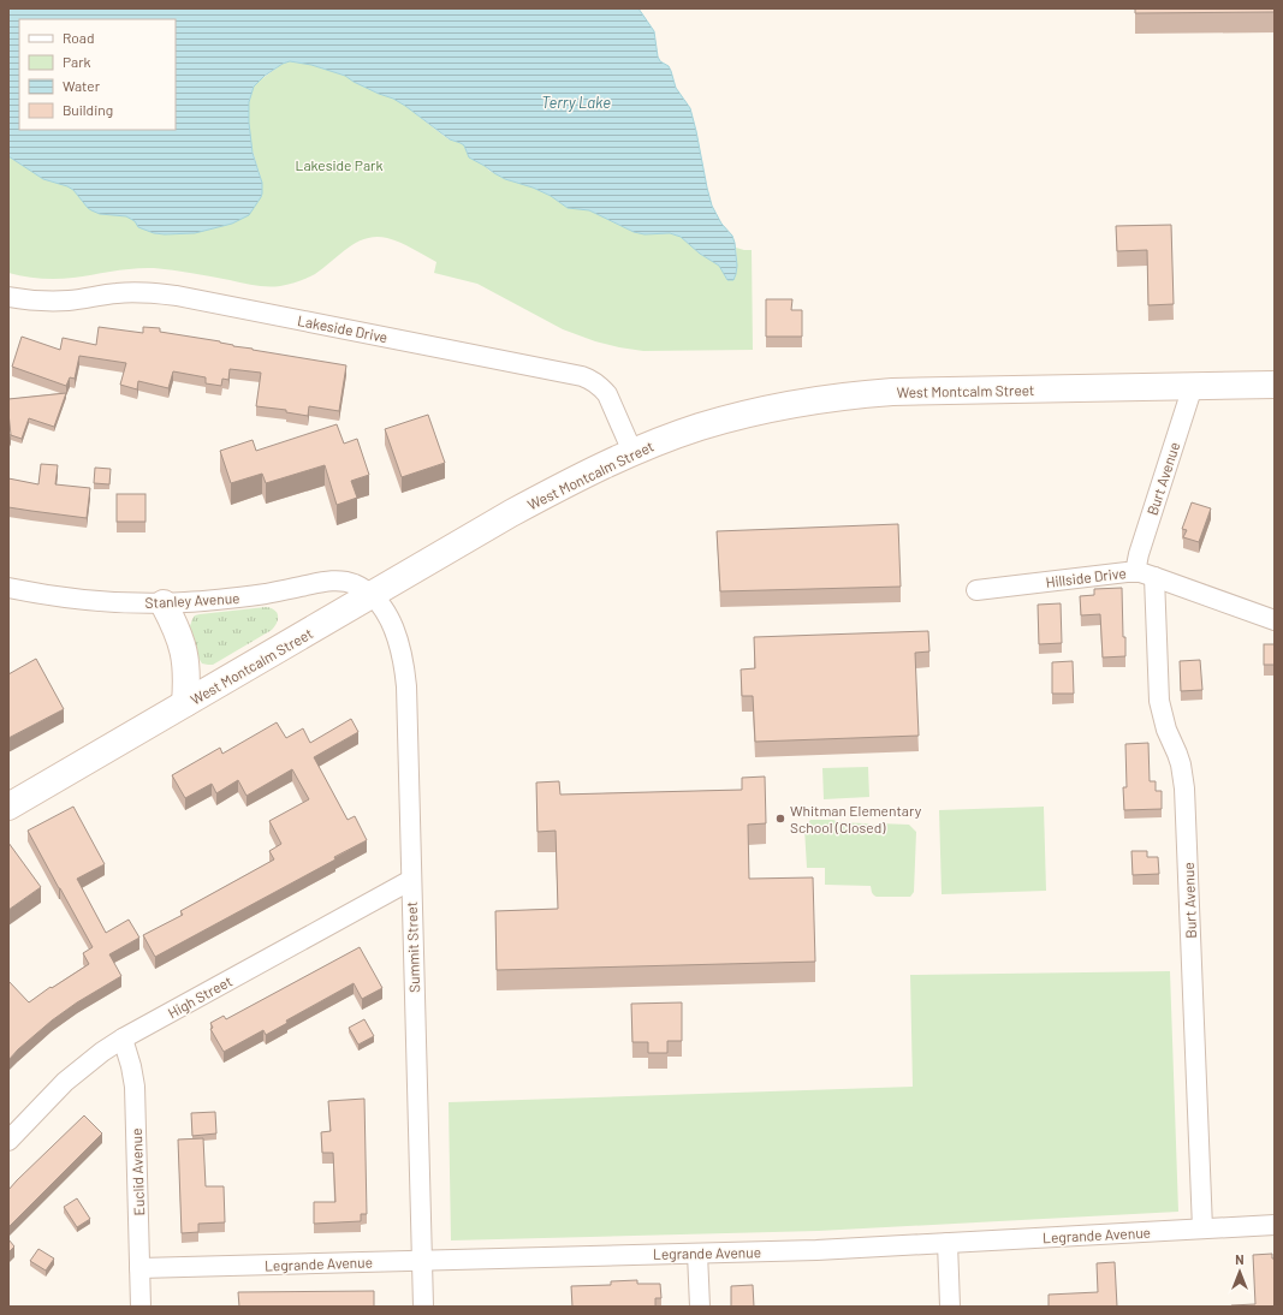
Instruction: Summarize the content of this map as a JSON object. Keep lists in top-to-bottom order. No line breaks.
{"streets":{"main road":["West Montcalm Street"],"street":["Lakeside Drive","Burt Avenue","Hillside Drive","Stanley Avenue","Summit Street","High Street","Euclid Avenue","Legrande Avenue"]},"crossings":[["Lakeside Drive","West Montcalm Street"],["West Montcalm Street","Burt Avenue"],["West Montcalm Street","Stanley Avenue"],["West Montcalm Street","Summit Street"],["Burt Avenue","Hillside Drive"],["Burt Avenue","Legrande Avenue"],["Stanley Avenue","Summit Street"],["Summit Street","High Street"],["Summit Street","Legrande Avenue"],["High Street","Euclid Avenue"],["Euclid Avenue","Legrande Avenue"]],"water":["Terry Lake"],"parks":["Lakeside Park"],"places":["Whitman Elementary School (Closed)"],"legend":["Road","Park","Water","Building"],"north":"top"}
